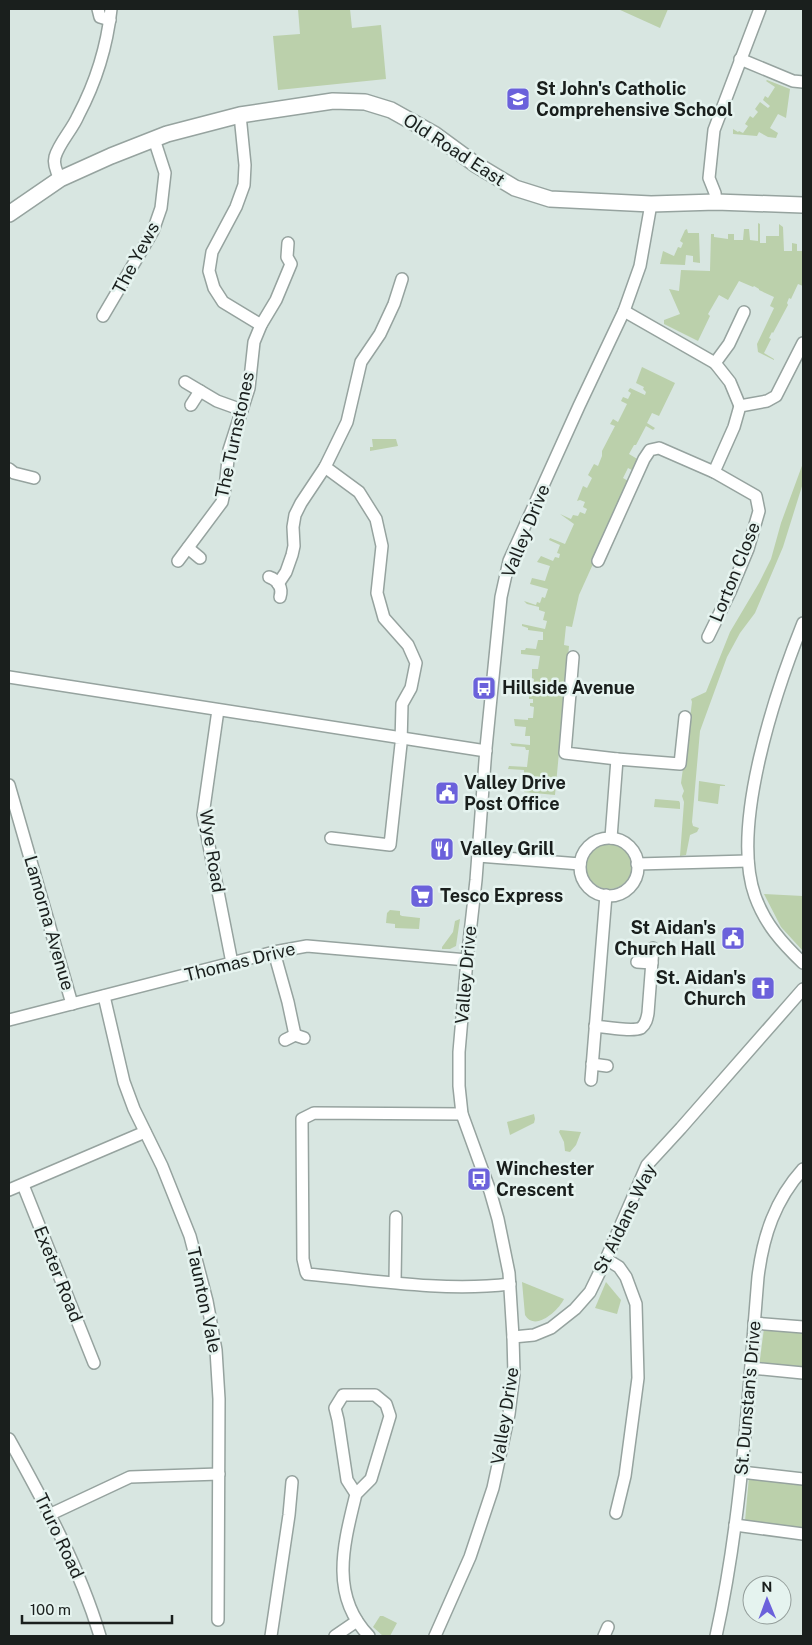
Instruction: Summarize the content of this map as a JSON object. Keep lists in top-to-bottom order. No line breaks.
{"streets":{"main road":["Old Road East"],"street":["The Yews","The Turnstones","Valley Drive","Lorton Close","Wye Road","Lamorna Avenue","Thomas Drive","St Aidans Way","Exeter Road","Taunton Vale","St. Dunstan's Drive","Truro Road"]},"crossings":[["Old Road East","The Yews"],["Old Road East","Valley Drive"],["Valley Drive","Thomas Drive"],["Valley Drive","St Aidans Way"],["Wye Road","Thomas Drive"],["Lamorna Avenue","Thomas Drive"],["Lamorna Avenue","Taunton Vale"],["Thomas Drive","Taunton Vale"]],"places":{"school or university":["St John's Catholic Comprehensive School"],"bus stop":["Hillside Avenue","Winchester Crescent"],"public building":["Valley Drive Post Office","St Aidan's Church Hall"],"restaurant":["Valley Grill"],"supermarket":["Tesco Express"],"church":["St. Aidan's Church"]},"scale_bar":"100 m","north":"top"}
